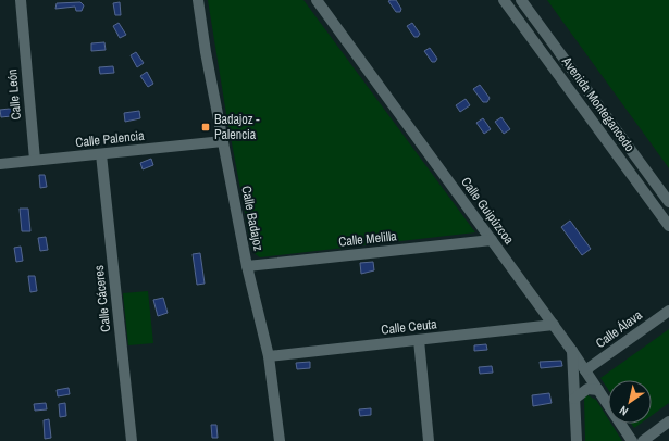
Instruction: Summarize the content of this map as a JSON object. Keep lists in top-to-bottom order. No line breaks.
{"streets":{"street":["Calle León","Avenida Montegancedo","Calle Palencia","Calle Guipúzcoa","Calle Badajoz","Calle Melilla","Calle Cáceres","Calle Ceuta","Calle Álava"]},"crossings":[["Calle León","Calle Palencia"],["Calle Palencia","Calle Badajoz"],["Calle Palencia","Calle Cáceres"],["Calle Guipúzcoa","Calle Melilla"],["Calle Guipúzcoa","Calle Ceuta"],["Calle Guipúzcoa","Calle Álava"],["Calle Badajoz","Calle Melilla"],["Calle Badajoz","Calle Ceuta"]],"places":{"transit":["Badajoz - Palencia"]},"north":"bottom left"}
